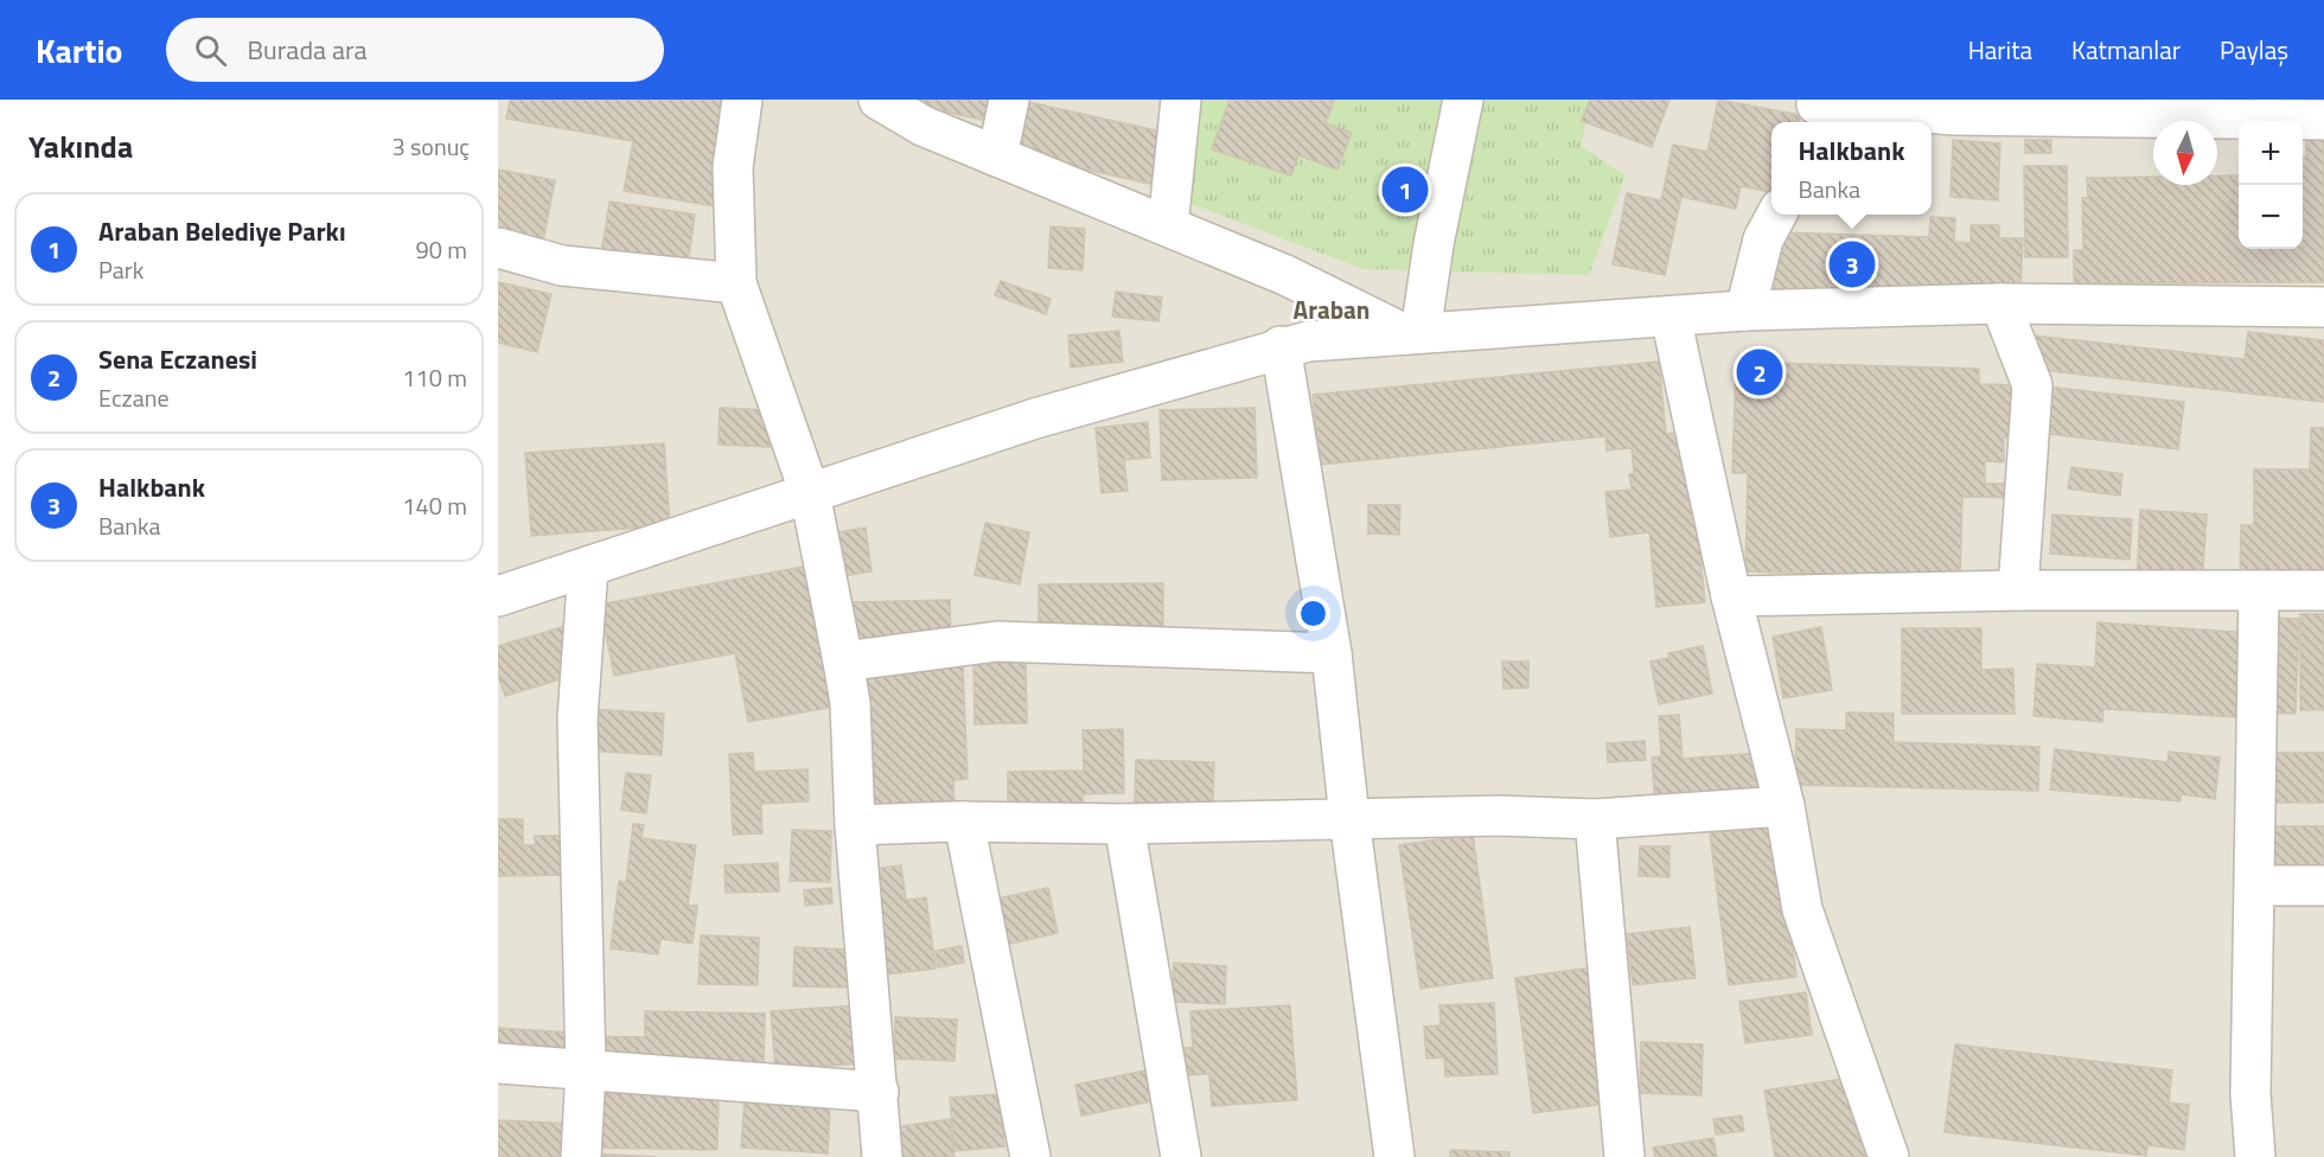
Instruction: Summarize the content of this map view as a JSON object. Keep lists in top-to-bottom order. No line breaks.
{"districts":["Araban"],"north":"bottom","page":{"header":"Kartio","search":"Burada ara","nav":["Harita","Katmanlar","Paylaş"],"heading":["Yakında","3 sonuç"],"map_buttons":["+","−"],"popup":["Halkbank","Banka"],"pins":["1","3","2"],"list":[{"mark":"1","name":"Araban Belediye Parkı","note":"Park","value":"90 m"},{"mark":"2","name":"Sena Eczanesi","note":"Eczane","value":"110 m"},{"mark":"3","name":"Halkbank","note":"Banka","value":"140 m"}]}}
